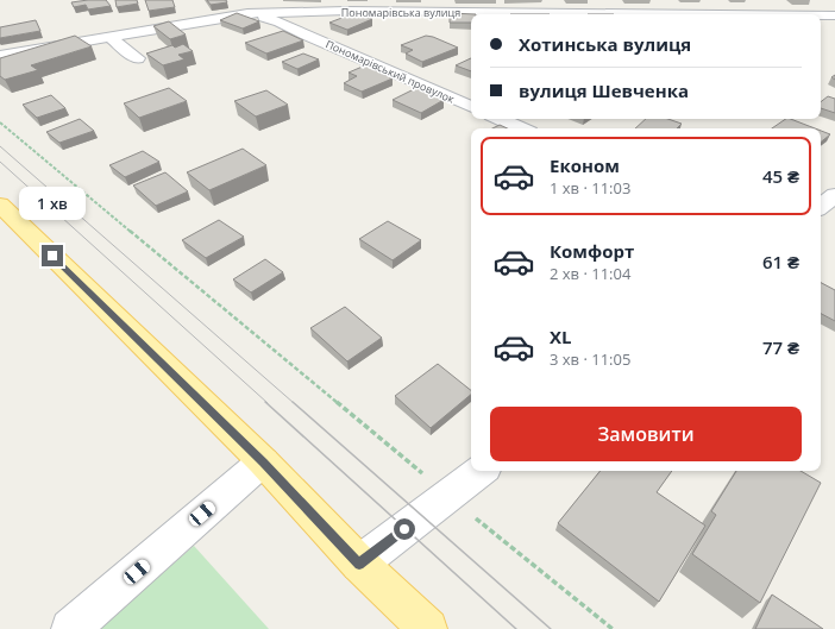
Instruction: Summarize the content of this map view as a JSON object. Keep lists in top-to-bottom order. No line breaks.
{"streets":{"street":["Пономарівська вулиця","Пономарівський провулок"]},"crossings":[["Пономарівська вулиця","Пономарівський провулок"]],"page":{"banner":["Хотинська вулиця","вулиця Шевченка"],"list":[{"name":"Економ","note":"1 хв · 11:03","value":"45 ₴"},{"name":"Комфорт","note":"2 хв · 11:04","value":"61 ₴"},{"name":"XL","note":"3 хв · 11:05","value":"77 ₴"}],"bubble":"1 хв","buttons":"Замовити"}}
